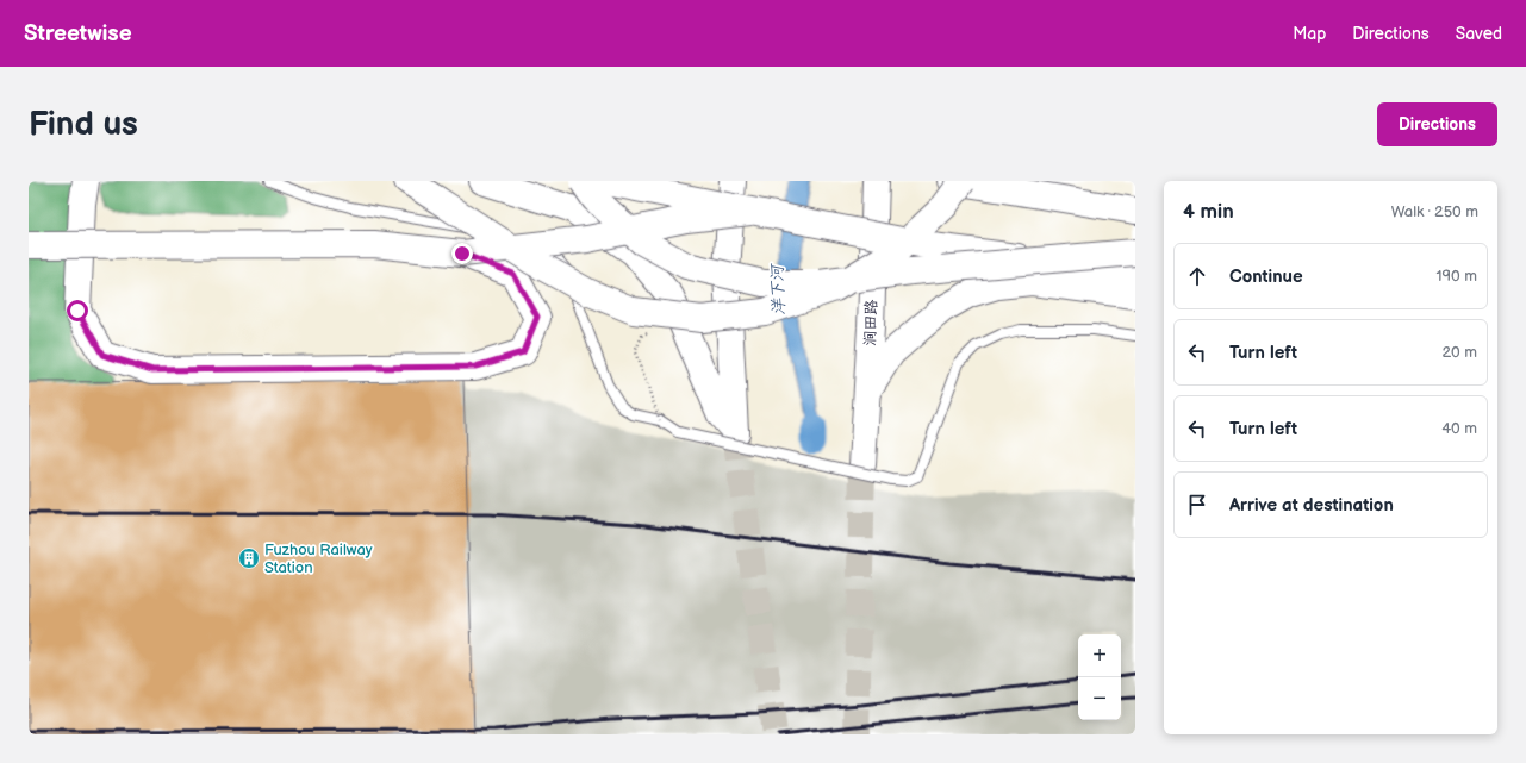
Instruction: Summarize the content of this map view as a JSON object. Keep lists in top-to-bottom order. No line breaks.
{"streets":{"main road":["涧田路"]},"water":["洋下河"],"places":{"building":["Fuzhou Railway Station"]},"page":{"header":"Streetwise","nav":["Map","Directions","Saved"],"buttons":"Directions","title":"Find us","heading":["4 min","Walk · 250 m"],"list":[["Continue","190 m"],["Turn left","20 m"],["Turn left","40 m"],"Arrive at destination"],"map_buttons":["+","−"]}}
